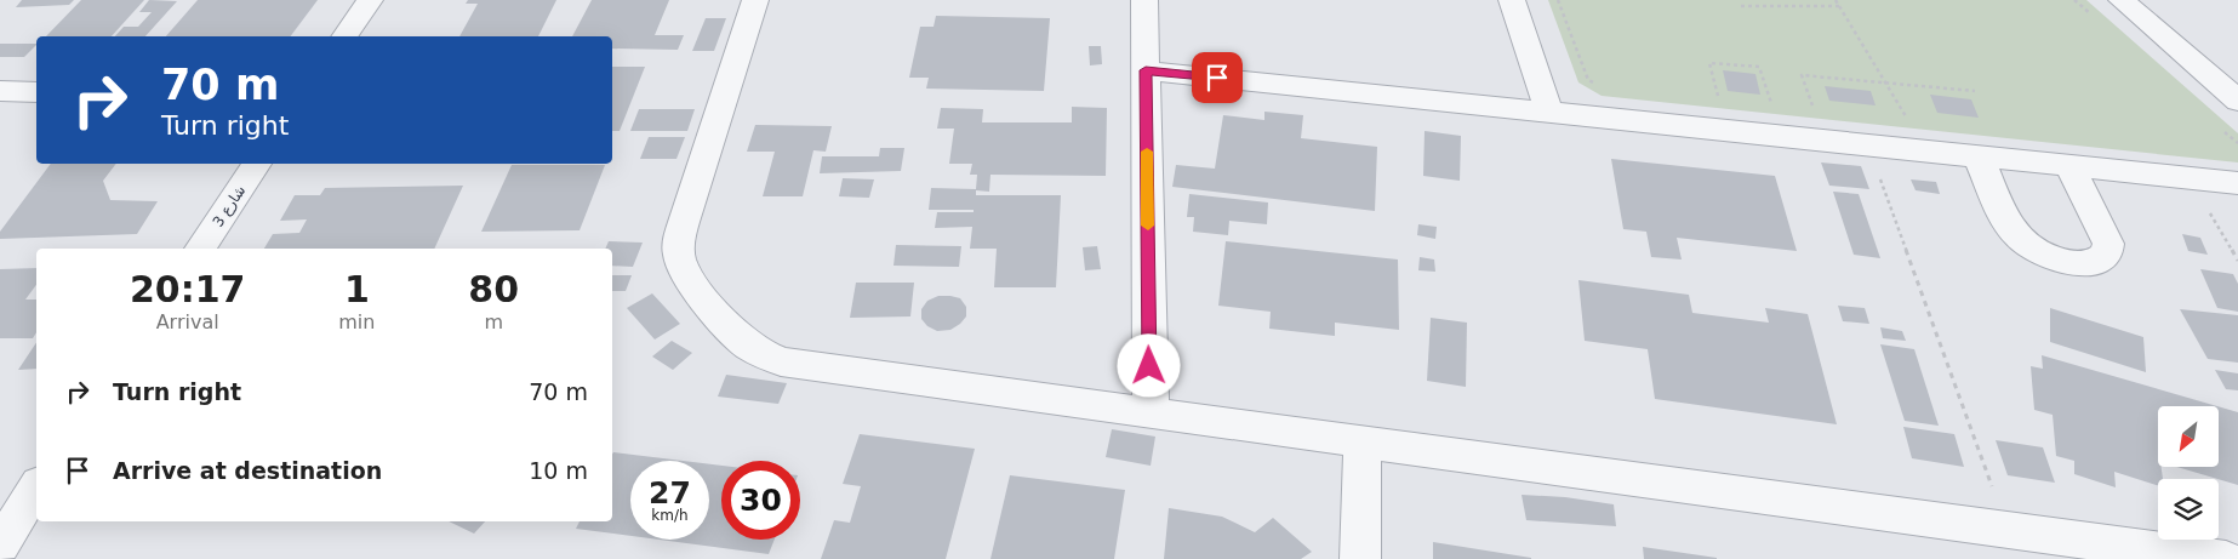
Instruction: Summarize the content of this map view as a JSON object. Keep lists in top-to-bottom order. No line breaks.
{"streets":{"street":["شارع 3"]},"north":"bottom left","page":{"turn":["70 m","Turn right"],"eta":["20:17","Arrival","1","min","80","m"],"list":[{"name":"Turn right","value":"70 m"},{"name":"Arrive at destination","value":"10 m"}],"speed":"27 km/h","limit":"30"}}
